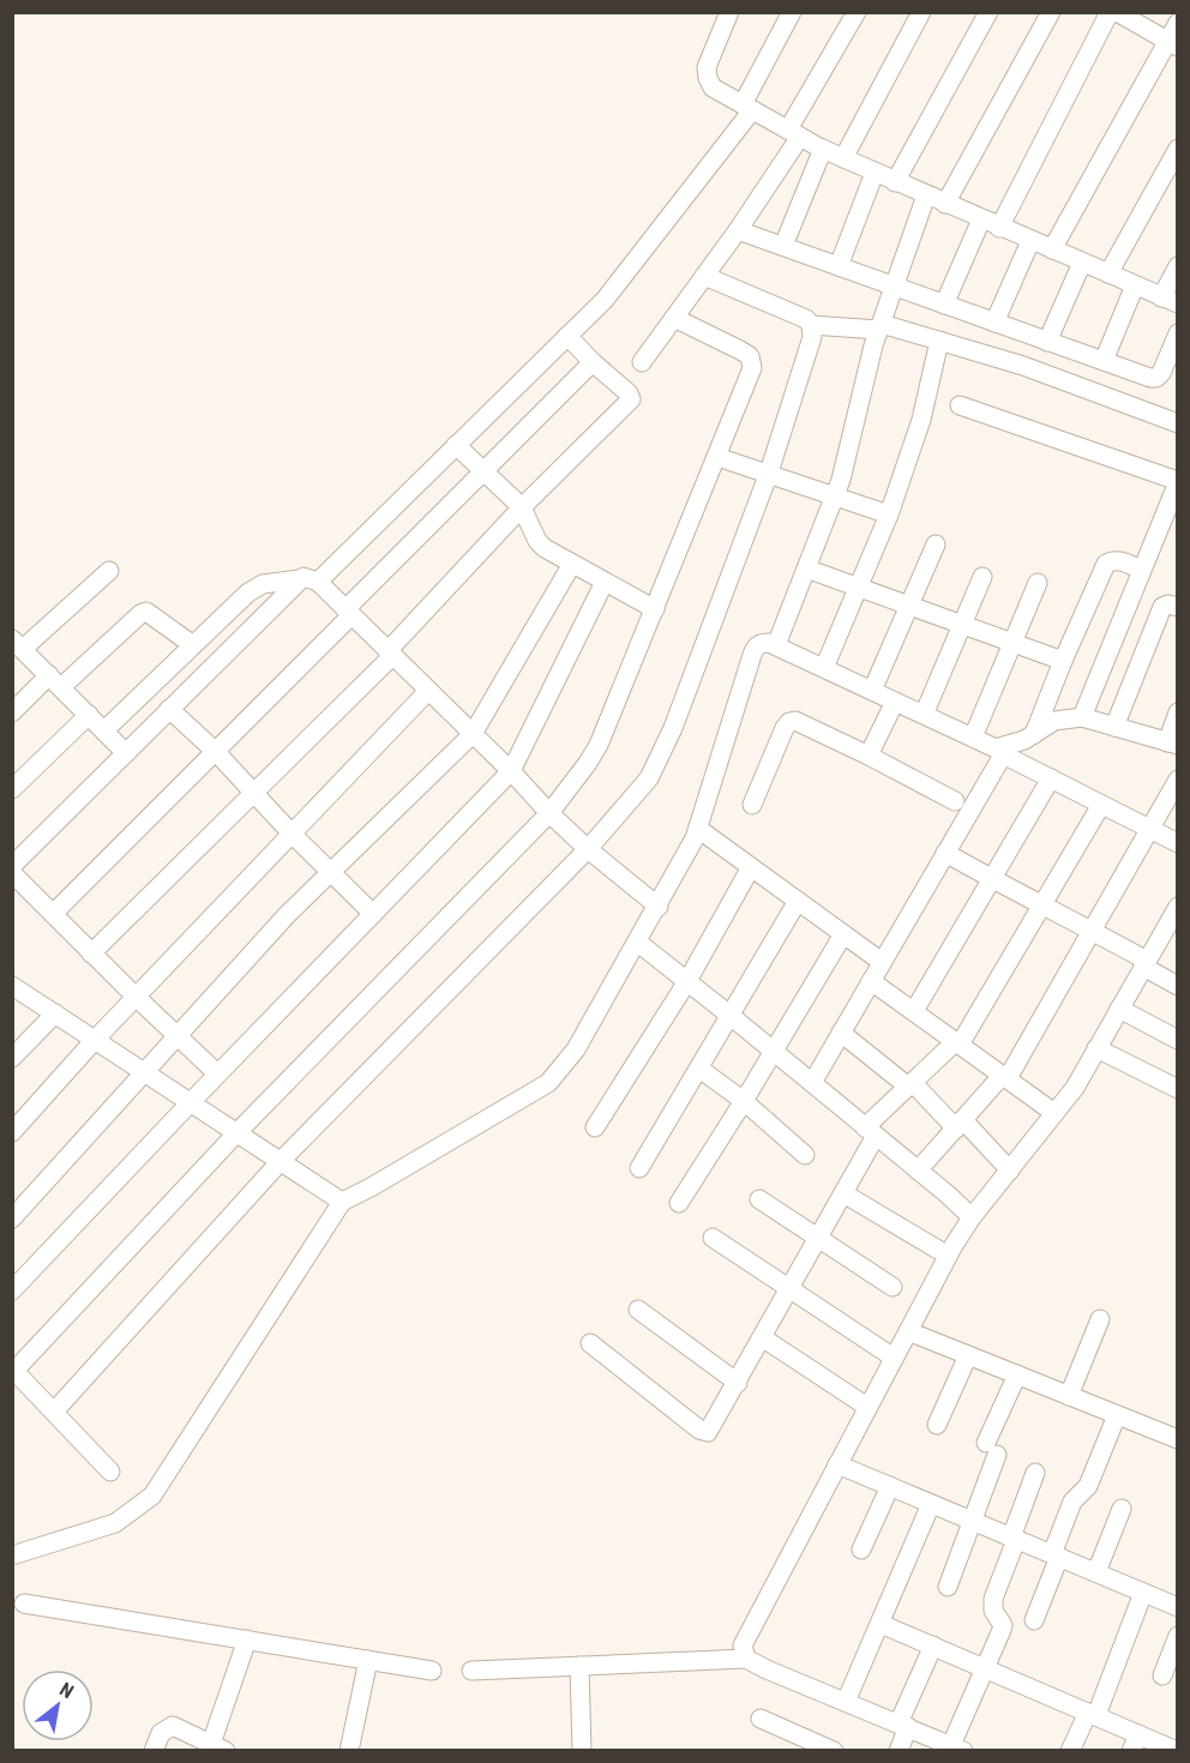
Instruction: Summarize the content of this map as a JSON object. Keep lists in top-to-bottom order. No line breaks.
{"north":"top right"}
